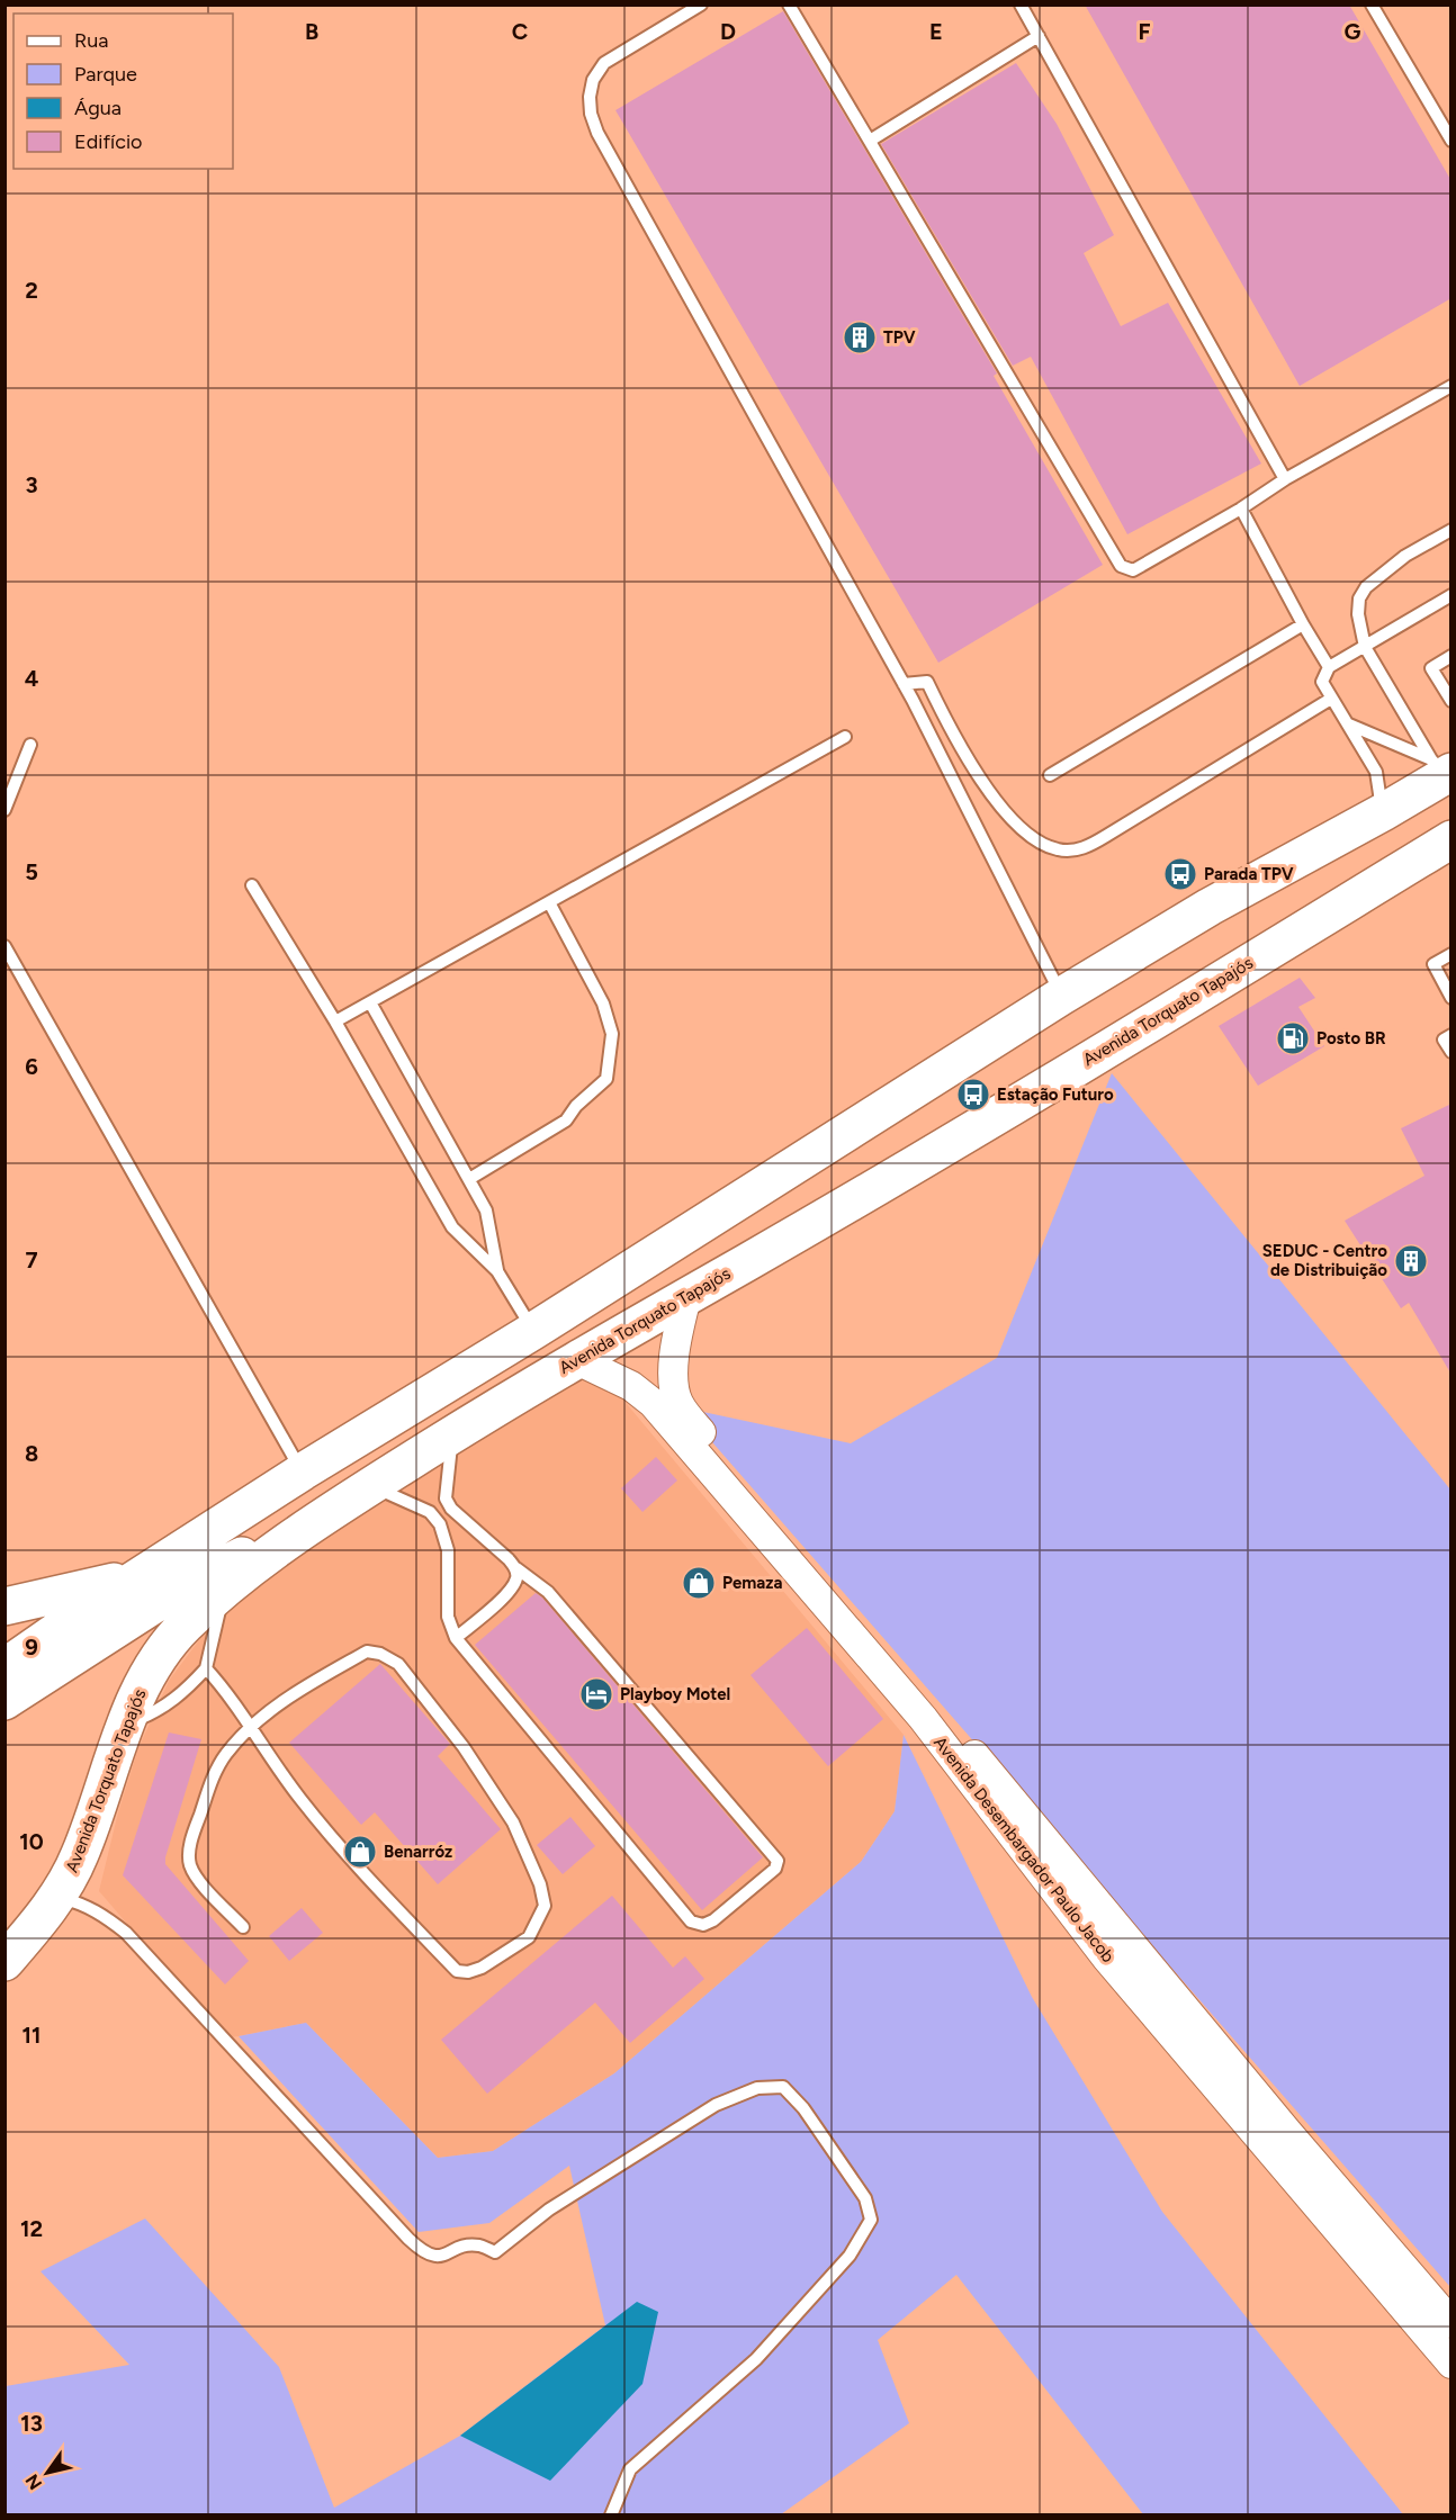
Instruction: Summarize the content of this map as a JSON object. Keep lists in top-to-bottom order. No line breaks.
{"streets":{"highway":["Avenida Torquato Tapajós"],"street":["Avenida Desembargador Paulo Jacob"]},"crossings":[["Avenida Torquato Tapajós","Avenida Desembargador Paulo Jacob"]],"places":{"building":["TPV","SEDUC - Centro de Distribuição"],"bus stop":["Parada TPV","Estação Futuro"],"fuel station":["Posto BR"],"shop":["Pemaza","Benarróz"],"hotel":["Playboy Motel"]},"legend":["Rua","Parque","Água","Edifício"],"north":"bottom left","grid":{"columns":["B","C","D","E","F","G"],"rows":["2","3","4","5","6","7","8","9","10","11","12","13"]}}
